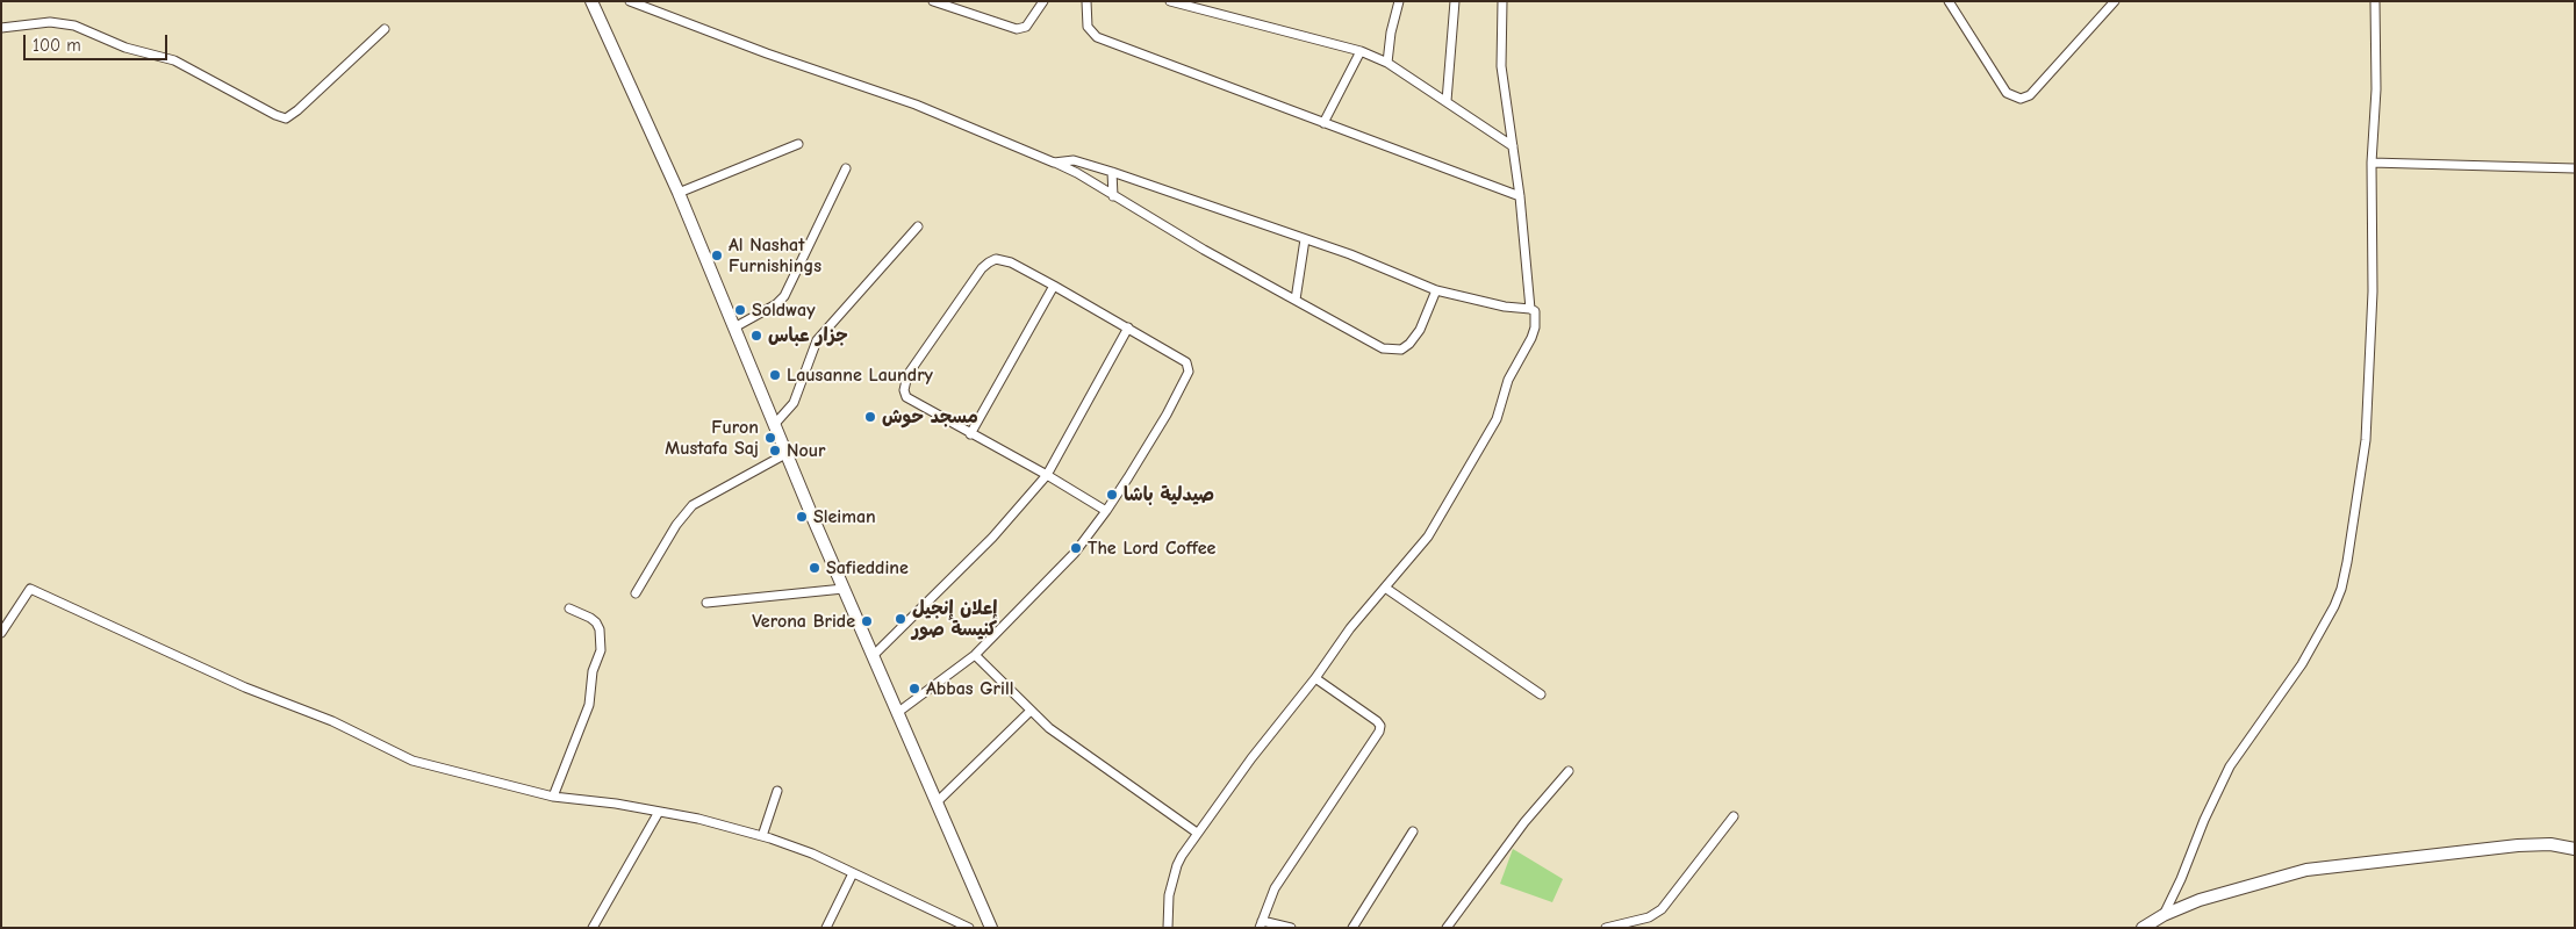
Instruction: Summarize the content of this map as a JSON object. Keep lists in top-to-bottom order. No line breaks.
{"places":["Al Nashat Furnishings","Soldway","جزار عباس","Lausanne Laundry","مسجد حوش","Furon Mustafa Saj","Nour","صيدلية باشا","Sleiman","The Lord Coffee","Safieddine","إعلان إنجيل كنيسة صور","Verona Bride","Abbas Grill"],"scale_bar":"100 m"}
